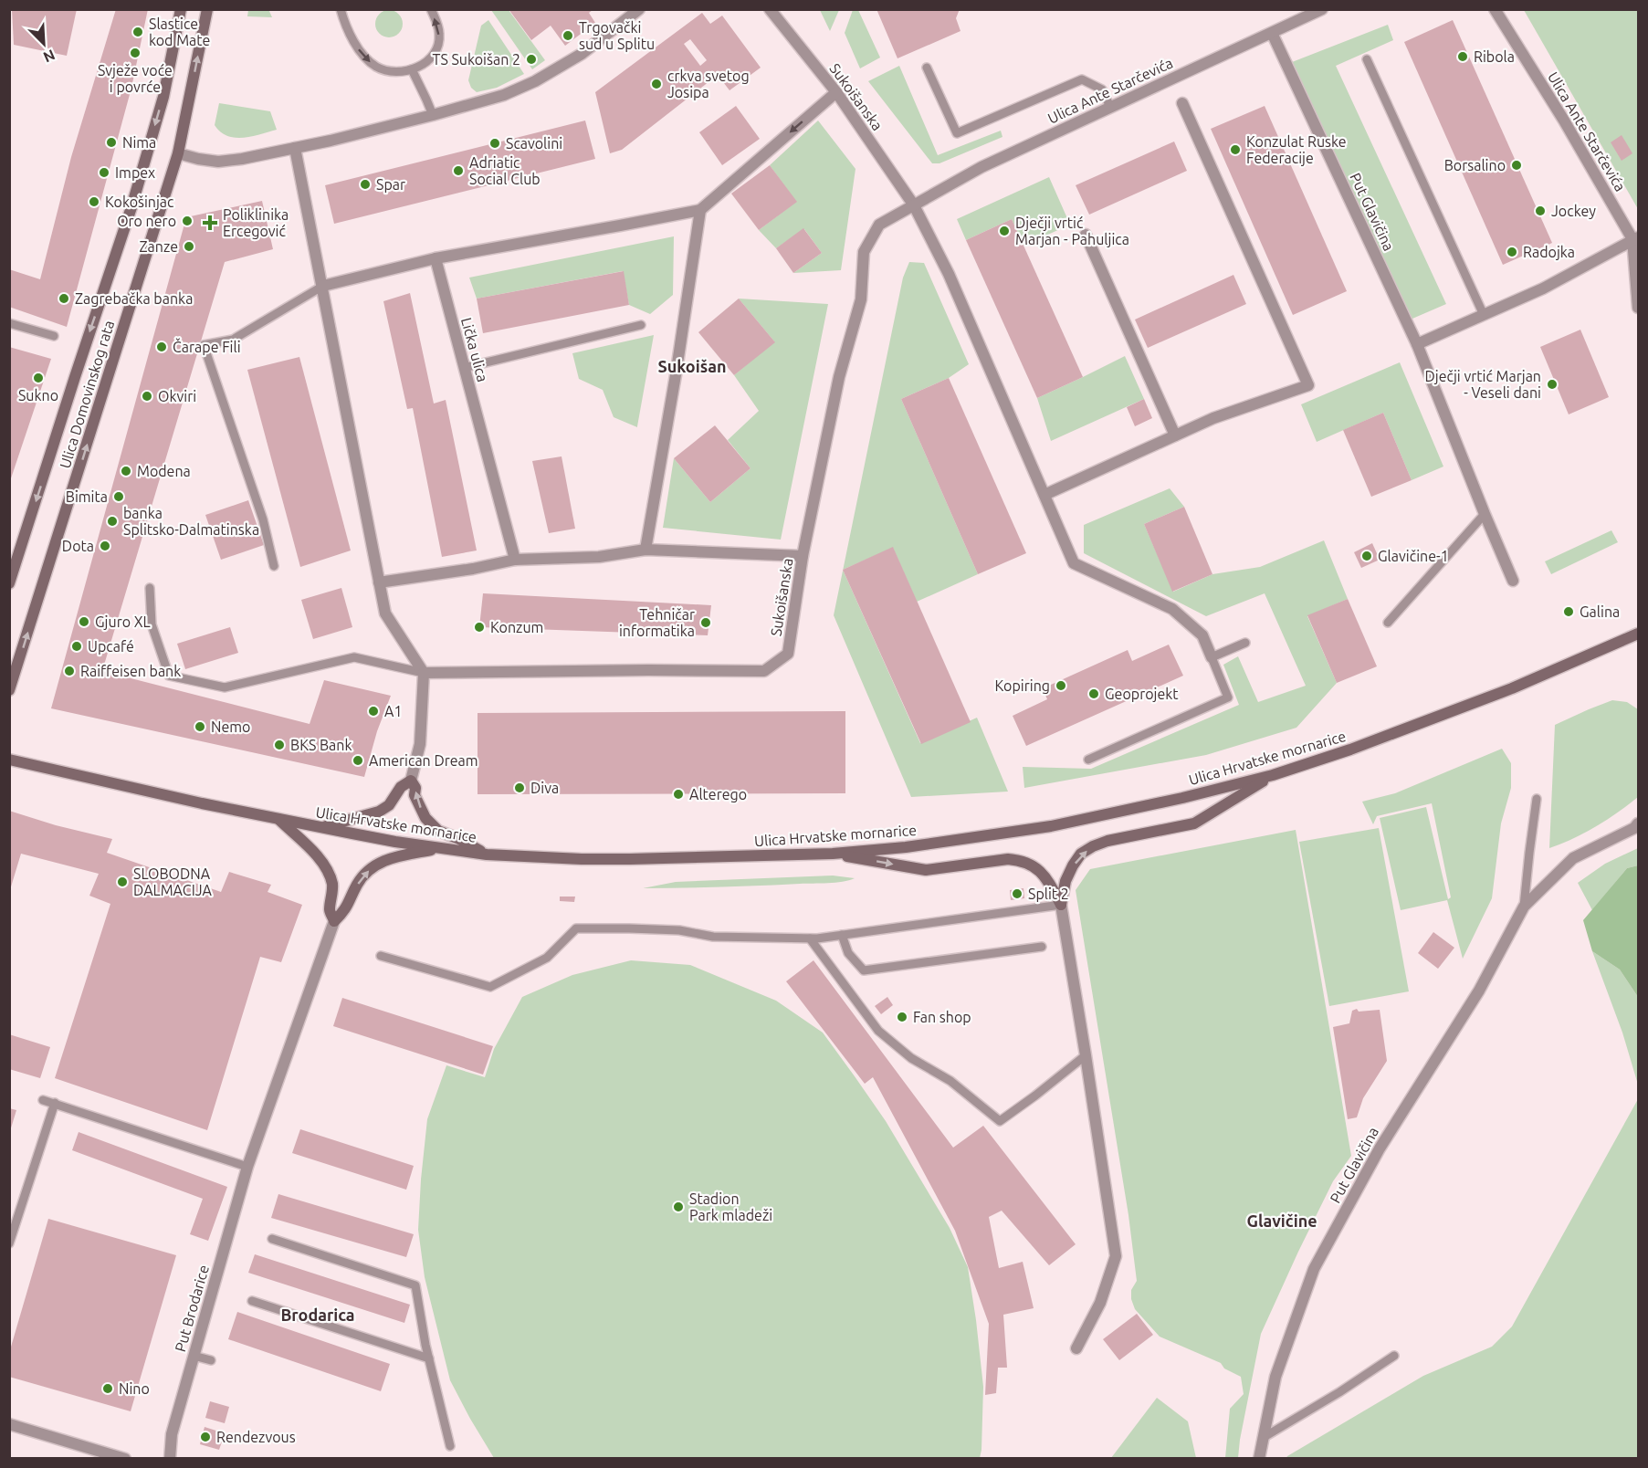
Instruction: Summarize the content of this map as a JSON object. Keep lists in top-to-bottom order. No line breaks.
{"streets":{"main road":["Ulica Domovinskog rata","Ulica Hrvatske mornarice"],"street":["Ulica Ante Starčevića","Sukoišanska","Put Glavičina","Lička ulica","Put Brodarice"]},"crossings":[["Ulica Ante Starčevića","Sukoišanska"],["Ulica Ante Starčevića","Put Glavičina"]],"districts":["Sukoišan","Glavičine","Brodarica"],"places":{"other":["Slastice kod Mate","Trgovački sud u Splitu","Svježe voće i povrće","Ribola","TS Sukoišan 2","crkva svetog Josipa","Nima","Scavolini","Konzulat Ruske Federacije","Borsalino","Adriatic Social Club","Impex","Spar","Kokošinjac","Jockey","Oro nero","Dječji vrtić Marjan - Pahuljica","Zanze","Radojka","Zagrebačka banka","Čarape Fili","Sukno","Dječji vrtić Marjan - Veseli dani","Okviri","Modena","Bimita","banka Splitsko-Dalmatinska","Dota","Glavičine-1","Galina","Gjuro XL","Tehničar informatika","Konzum","Upcafé","Raiffeisen bank","Kopiring","Geoprojekt","A1","Nemo","BKS Bank","American Dream","Diva","Alterego","SLOBODNA DALMACIJA","Split 2","Fan shop","Stadion Park mladeži","Nino","Rendezvous"],"health":["Poliklinika Ercegović"]},"north":"bottom right"}
